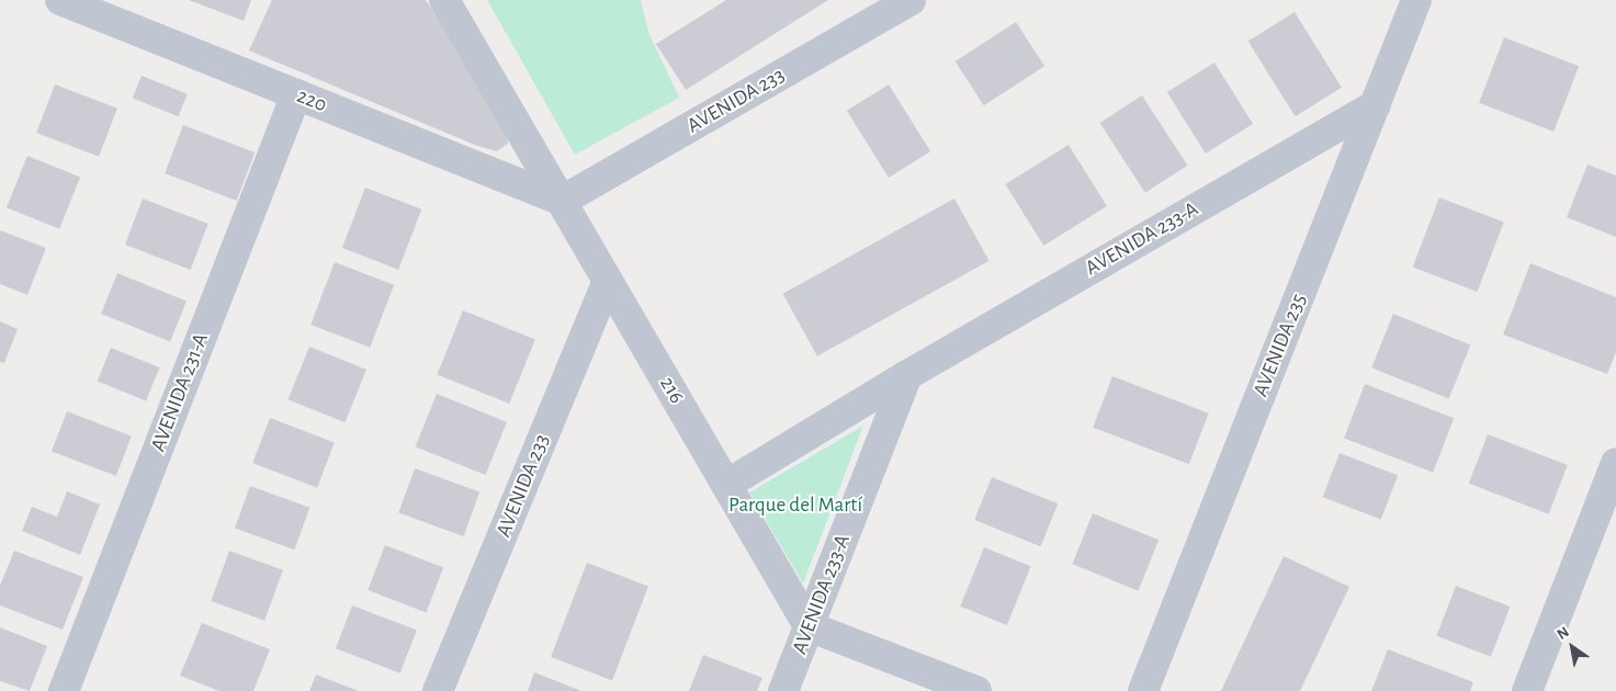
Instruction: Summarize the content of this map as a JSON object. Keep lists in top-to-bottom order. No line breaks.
{"streets":{"street":["220","AVENIDA 233","AVENIDA 233-A","AVENIDA 235","216","AVENIDA 231-A"]},"crossings":[["220","AVENIDA 233"],["220","216"],["220","AVENIDA 231-A"],["AVENIDA 233","216"],["AVENIDA 233-A","AVENIDA 235"],["AVENIDA 233-A","216"]],"parks":["Parque del Martí"],"north":"top left"}
